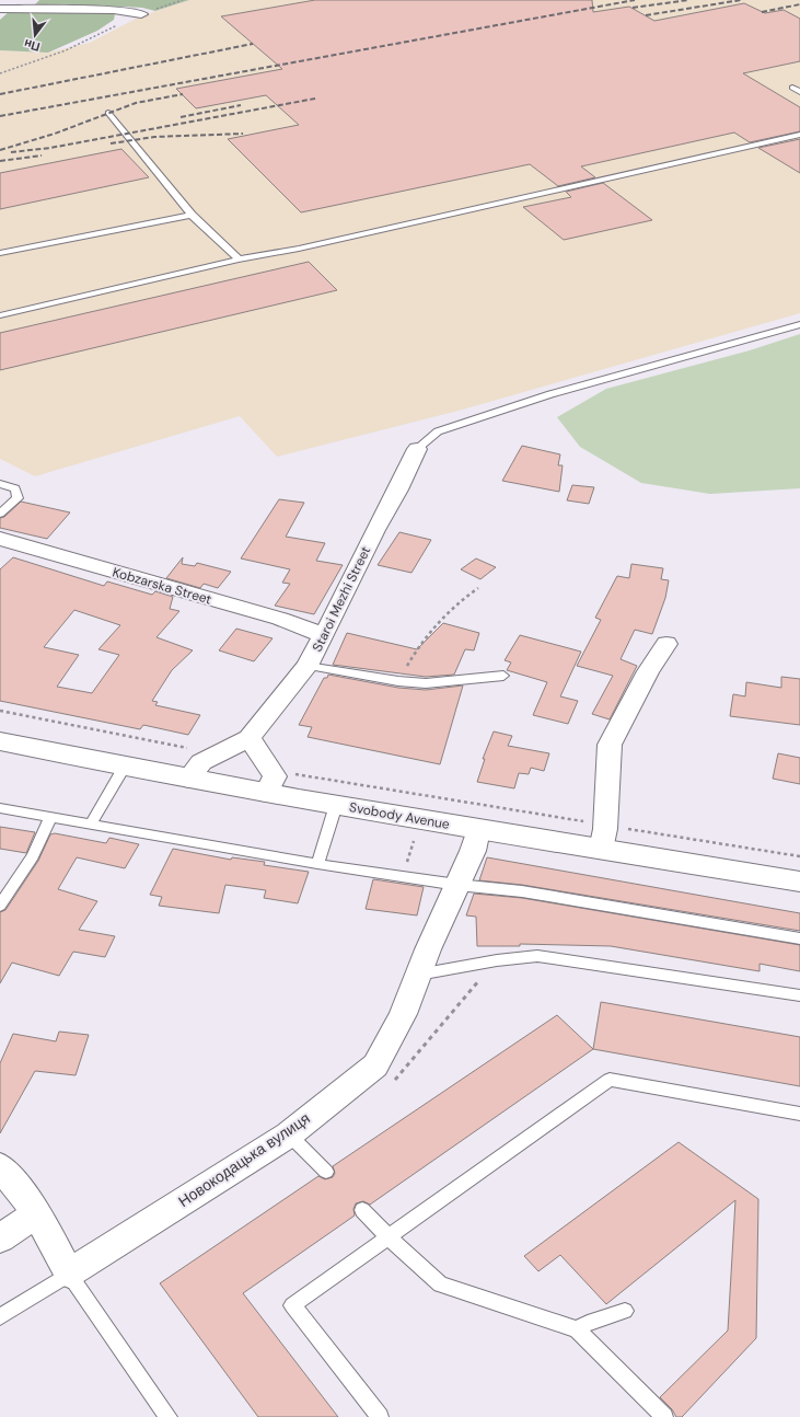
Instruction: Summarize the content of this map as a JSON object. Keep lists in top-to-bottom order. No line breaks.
{"streets":{"main road":["Svobody Avenue"],"street":["Kobzarska Street","Staroi Mezhi Street","Новокодацька вулиця"]},"crossings":[["Kobzarska Street","Staroi Mezhi Street"],["Staroi Mezhi Street","Svobody Avenue"],["Svobody Avenue","Новокодацька вулиця"]],"north":"bottom"}
